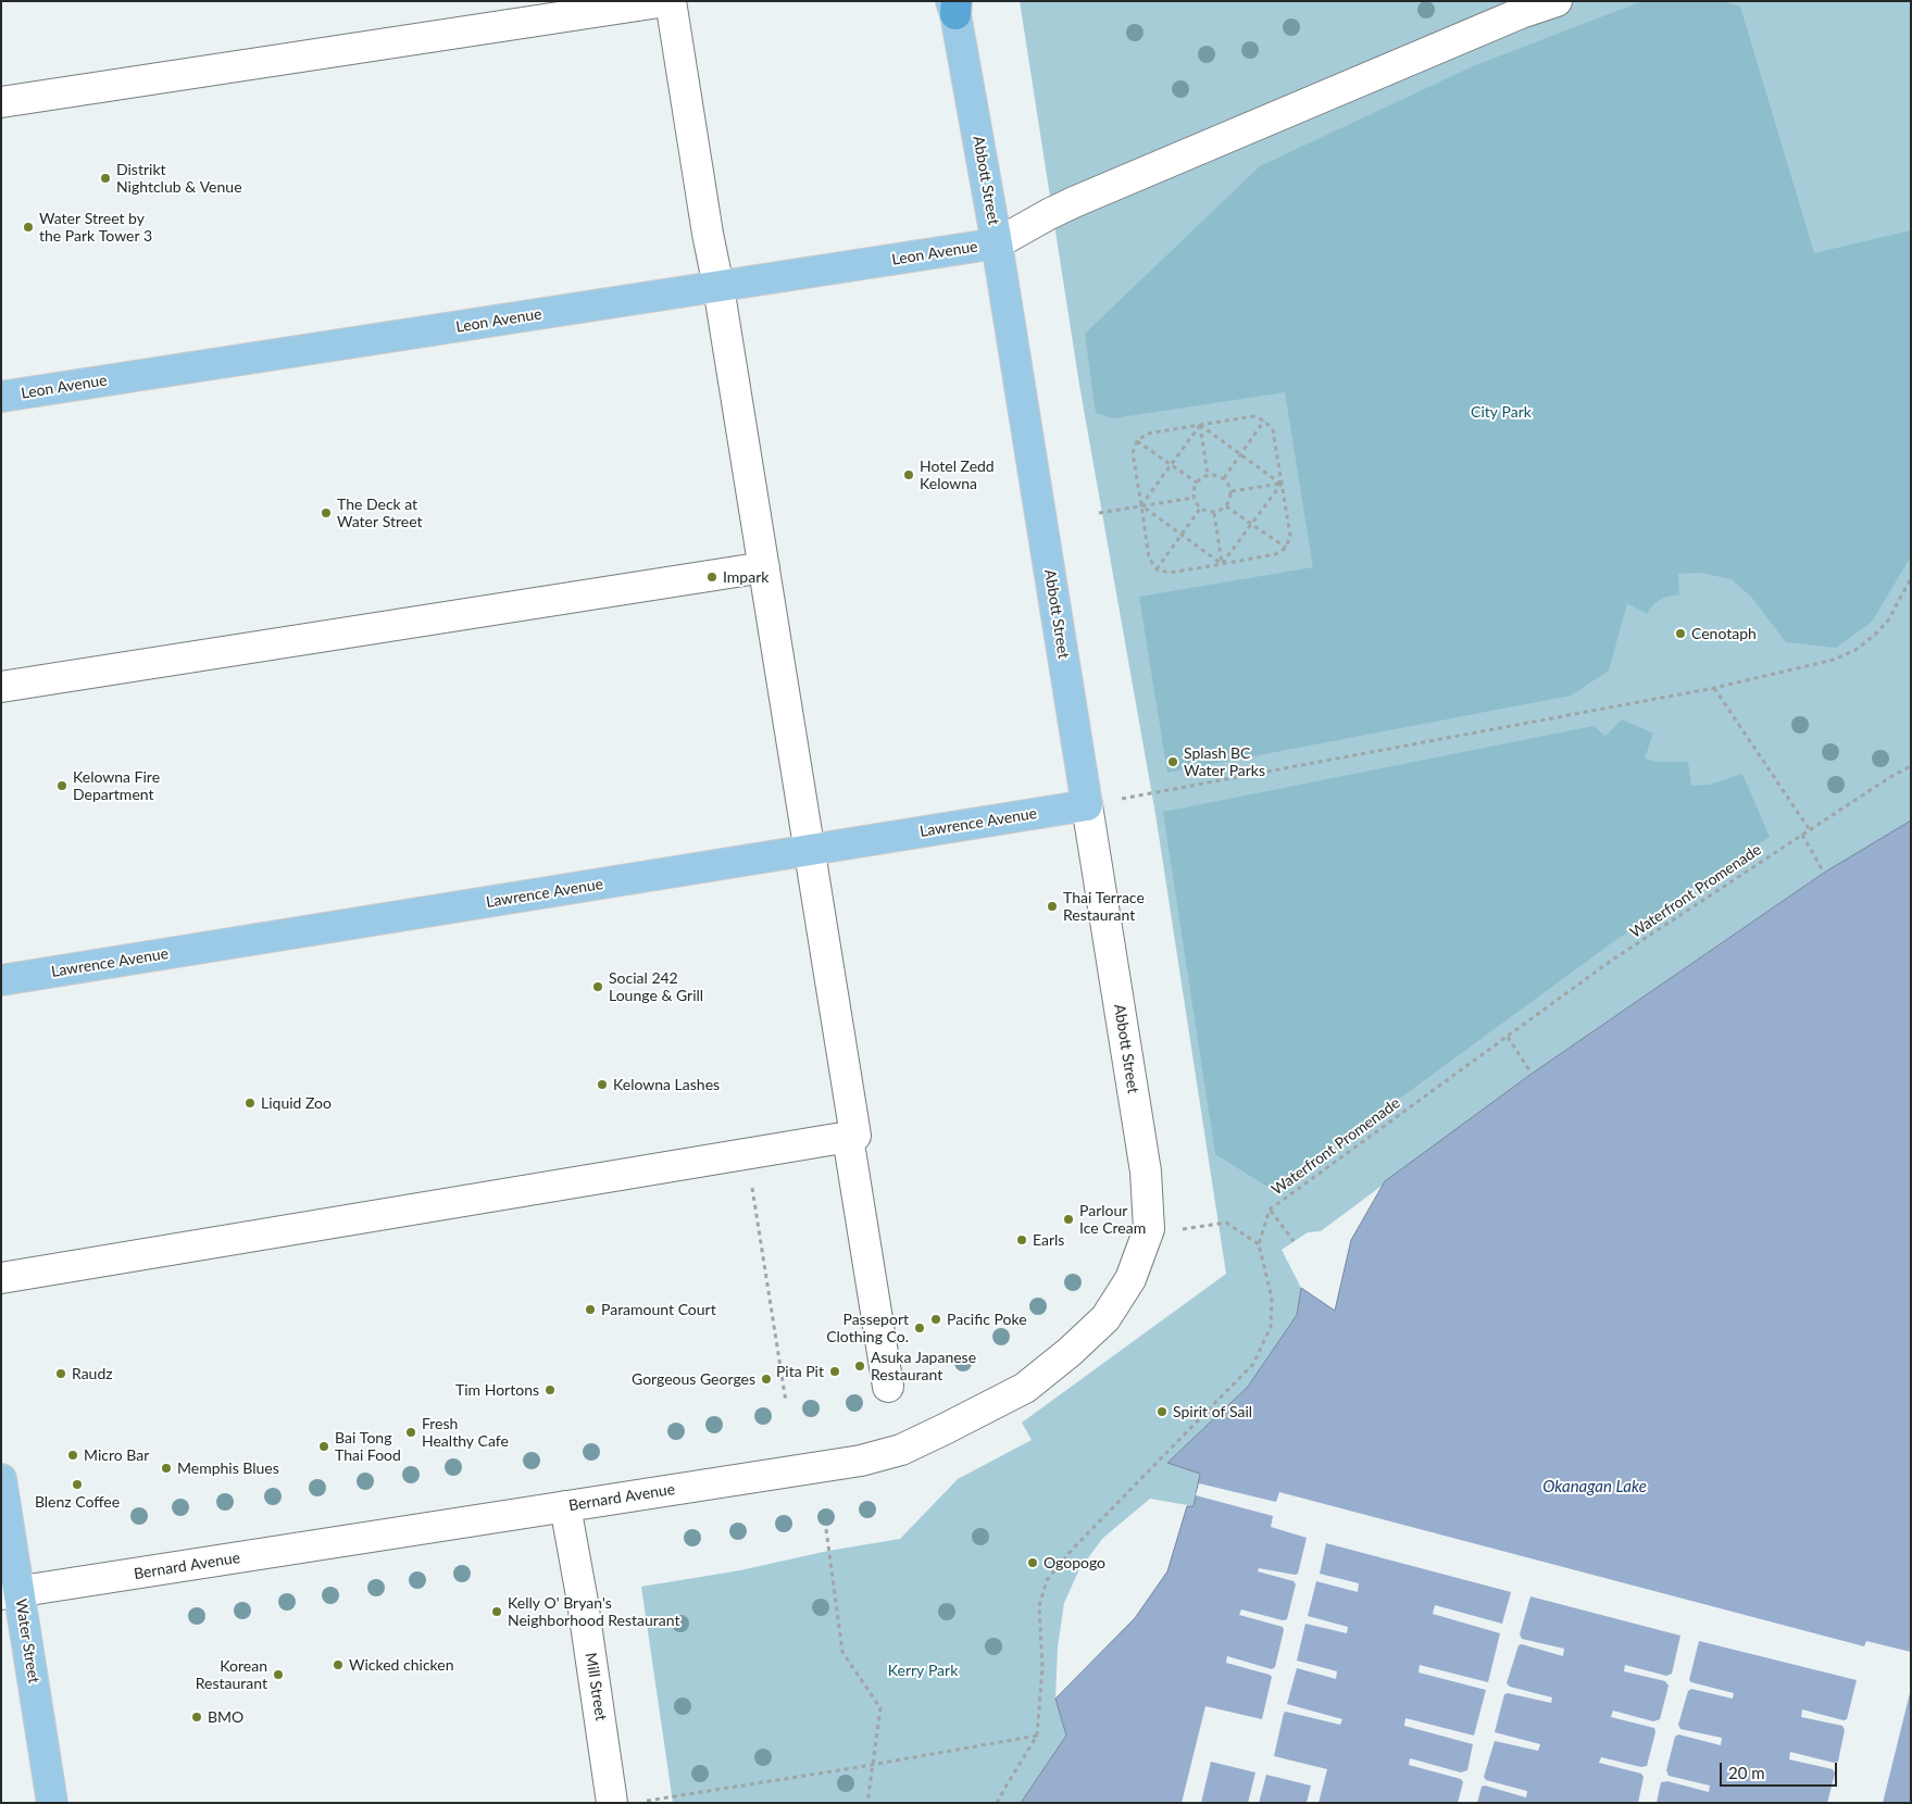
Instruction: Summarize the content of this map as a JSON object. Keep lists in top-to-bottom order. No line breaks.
{"streets":{"main road":["Abbott Street","Leon Avenue","Lawrence Avenue","Water Street"],"street":["Bernard Avenue","Mill Street"],"path":["Waterfront Promenade"]},"crossings":[["Abbott Street","Leon Avenue"],["Abbott Street","Lawrence Avenue"],["Abbott Street","Bernard Avenue"],["Bernard Avenue","Water Street"],["Bernard Avenue","Mill Street"]],"water":["Okanagan Lake"],"parks":["City Park","Kerry Park"],"places":["Distrikt Nightclub & Venue","Water Street by the Park Tower 3","Hotel Zedd Kelowna","The Deck at Water Street","Impark","Cenotaph","Splash BC Water Parks","Kelowna Fire Department","Thai Terrace Restaurant","Social 242 Lounge & Grill","Kelowna Lashes","Liquid Zoo","Parlour Ice Cream","Earls","Paramount Court","Pacific Poke","Passeport Clothing Co.","Asuka Japanese Restaurant","Pita Pit","Raudz","Gorgeous Georges","Tim Hortons","Spirit of Sail","Fresh Healthy Cafe","Bai Tong Thai Food","Micro Bar","Memphis Blues","Blenz Coffee","Ogopogo","Kelly O' Bryan's Neighborhood Restaurant","Wicked chicken","Korean Restaurant","BMO"],"scale_bar":"20 m"}
